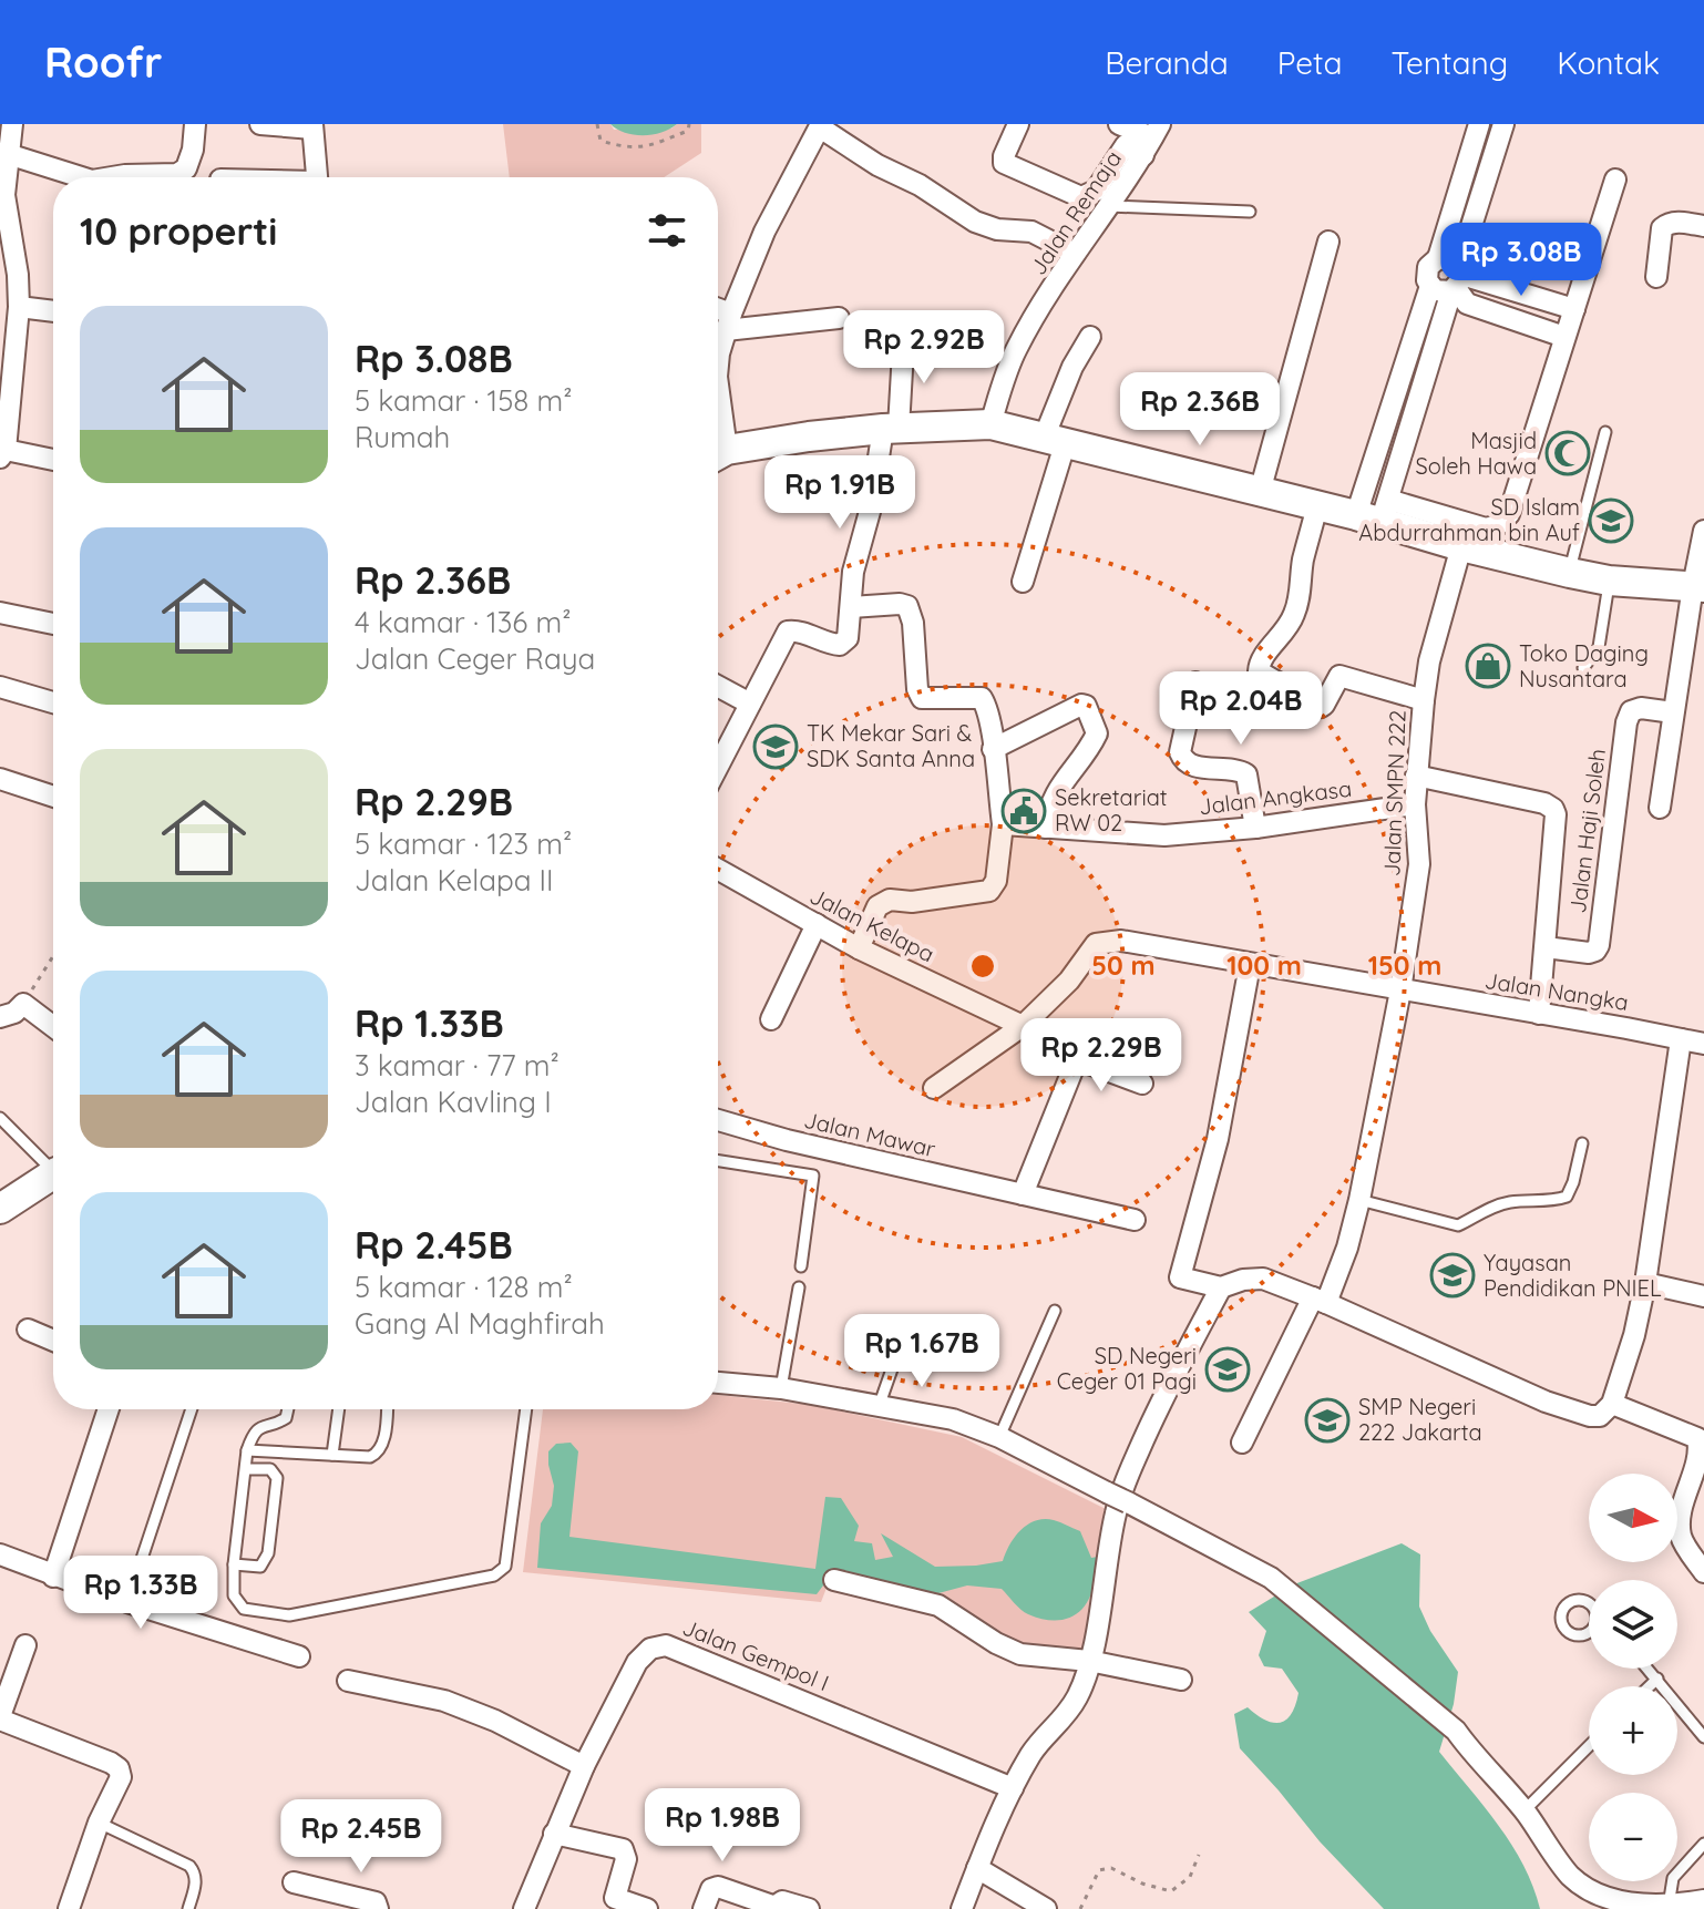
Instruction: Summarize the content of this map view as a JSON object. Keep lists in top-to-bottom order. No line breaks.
{"streets":{"street":["Jalan Remaja","Jalan SMPN 222","Jalan Angkasa","Jalan Haji Soleh","Jalan Kelapa","Jalan Nangka","Jalan Mawar","Jalan Gempol I"]},"crossings":[["Jalan SMPN 222","Jalan Angkasa"],["Jalan SMPN 222","Jalan Nangka"]],"places":{"mosque":["Masjid Soleh Hawa"],"school or university":["SD Islam Abdurrahman bin Auf","TK Mekar Sari & SDK Santa Anna","Yayasan Pendidikan PNIEL","SD Negeri Ceger 01 Pagi","SMP Negeri 222 Jakarta"],"shop":["Toko Daging Nusantara"],"public building":["Sekretariat RW 02"]},"north":"right","page":{"header":"Roofr","nav":["Beranda","Peta","Tentang","Kontak"],"heading":"10 properti","price":["Rp 3.08B","Rp 2.92B","Rp 2.36B","Rp 1.91B","Rp 2.04B","Rp 2.29B","Rp 1.67B","Rp 1.33B","Rp 1.98B","Rp 2.45B"],"list":[{"name":"Rp 3.08B","note":"5 kamar · 158 m² · Rumah"},{"name":"Rp 2.36B","note":"4 kamar · 136 m² · Jalan Ceger Raya"},{"name":"Rp 2.29B","note":"5 kamar · 123 m² · Jalan Kelapa II"},{"name":"Rp 1.33B","note":"3 kamar · 77 m² · Jalan Kavling I"},{"name":"Rp 2.45B","note":"5 kamar · 128 m² · Gang Al Maghfirah"}],"map_buttons":["+","−"]},"rings":["50 m","100 m","150 m"]}
